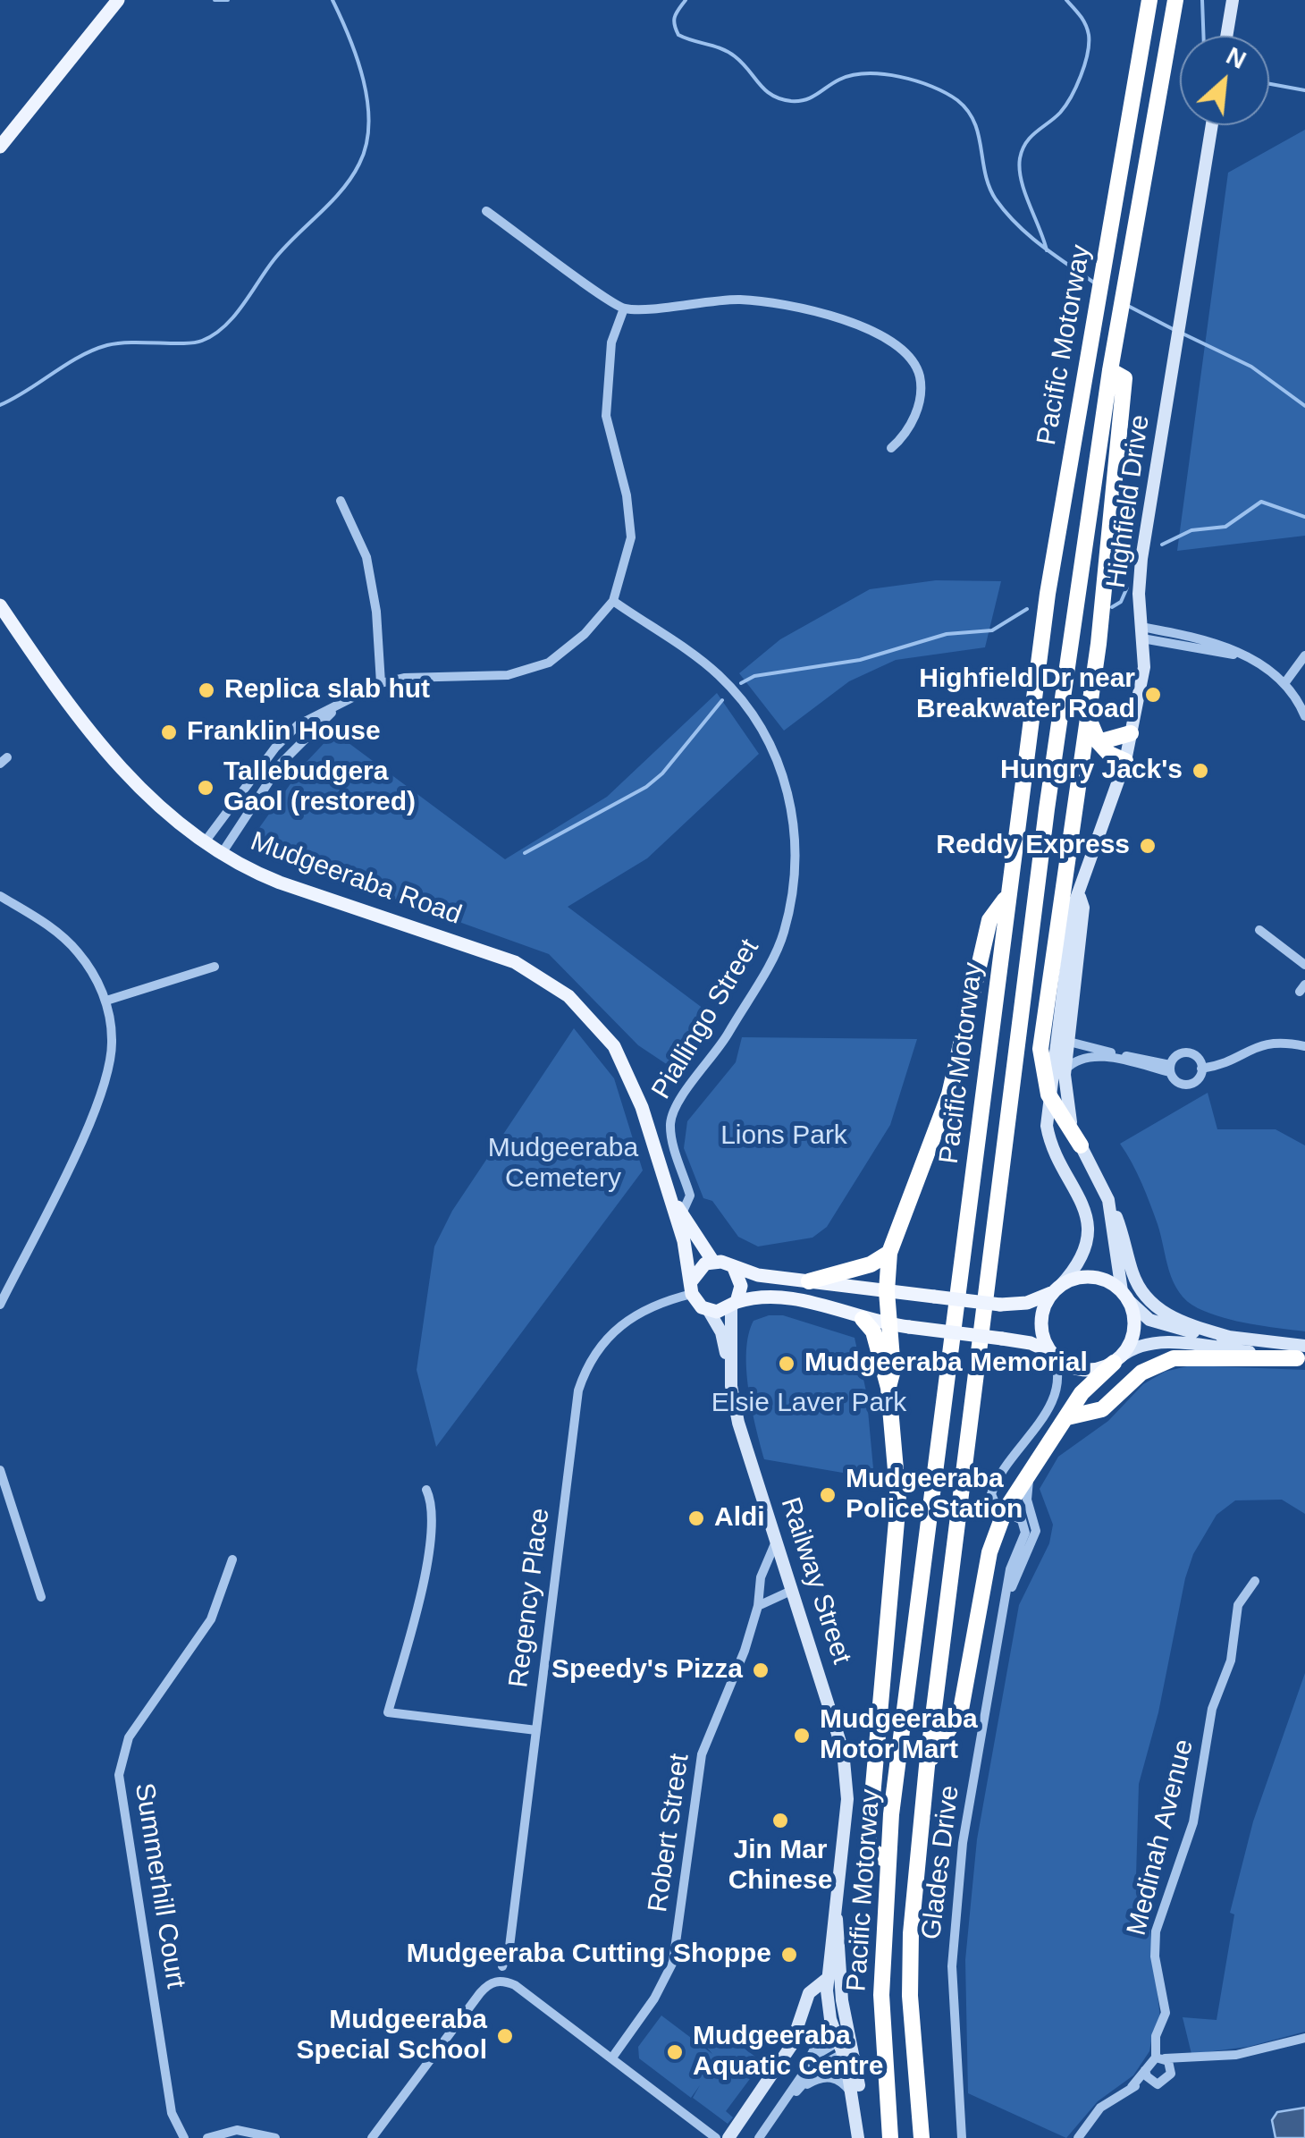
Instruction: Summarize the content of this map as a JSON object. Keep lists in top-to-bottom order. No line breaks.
{"streets":{"highway":["Pacific Motorway"],"main road":["Mudgeeraba Road"],"street":["Highfield Drive","Piallingo Street","Railway Street","Regency Place","Robert Street","Medinah Avenue","Glades Drive","Summerhill Court"]},"crossings":[["Mudgeeraba Road","Piallingo Street"],["Mudgeeraba Road","Railway Street"],["Mudgeeraba Road","Regency Place"],["Railway Street","Regency Place"],["Railway Street","Robert Street"]],"parks":["Lions Park","Mudgeeraba Cemetery","Elsie Laver Park"],"places":["Replica slab hut","Highfield Dr near Breakwater Road","Franklin House","Hungry Jack's","Tallebudgera Gaol (restored)","Reddy Express","Mudgeeraba Memorial","Mudgeeraba Police Station","Aldi","Speedy's Pizza","Mudgeeraba Motor Mart","Jin Mar Chinese","Mudgeeraba Cutting Shoppe","Mudgeeraba Special School","Mudgeeraba Aquatic Centre"],"north":"top right"}
